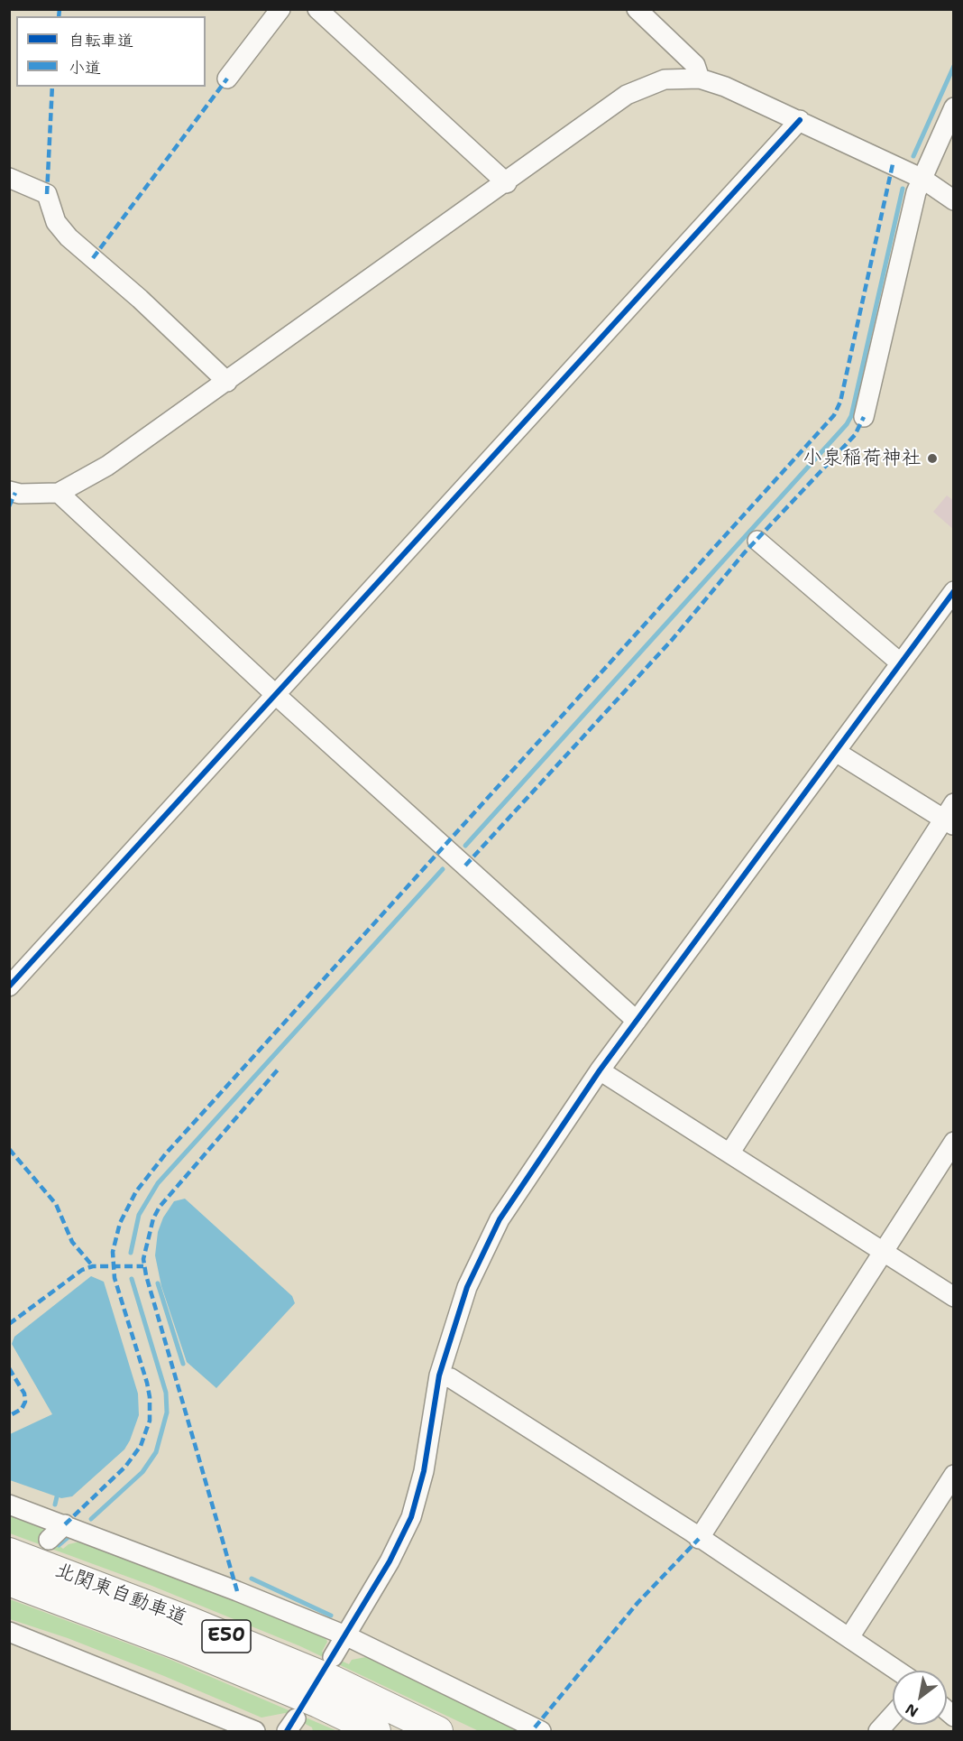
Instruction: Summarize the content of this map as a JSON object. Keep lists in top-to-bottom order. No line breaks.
{"streets":{"highway":["北関東自動車道","E50"]},"places":["小泉稲荷神社"],"legend":["自転車道","小道"],"north":"bottom left"}
